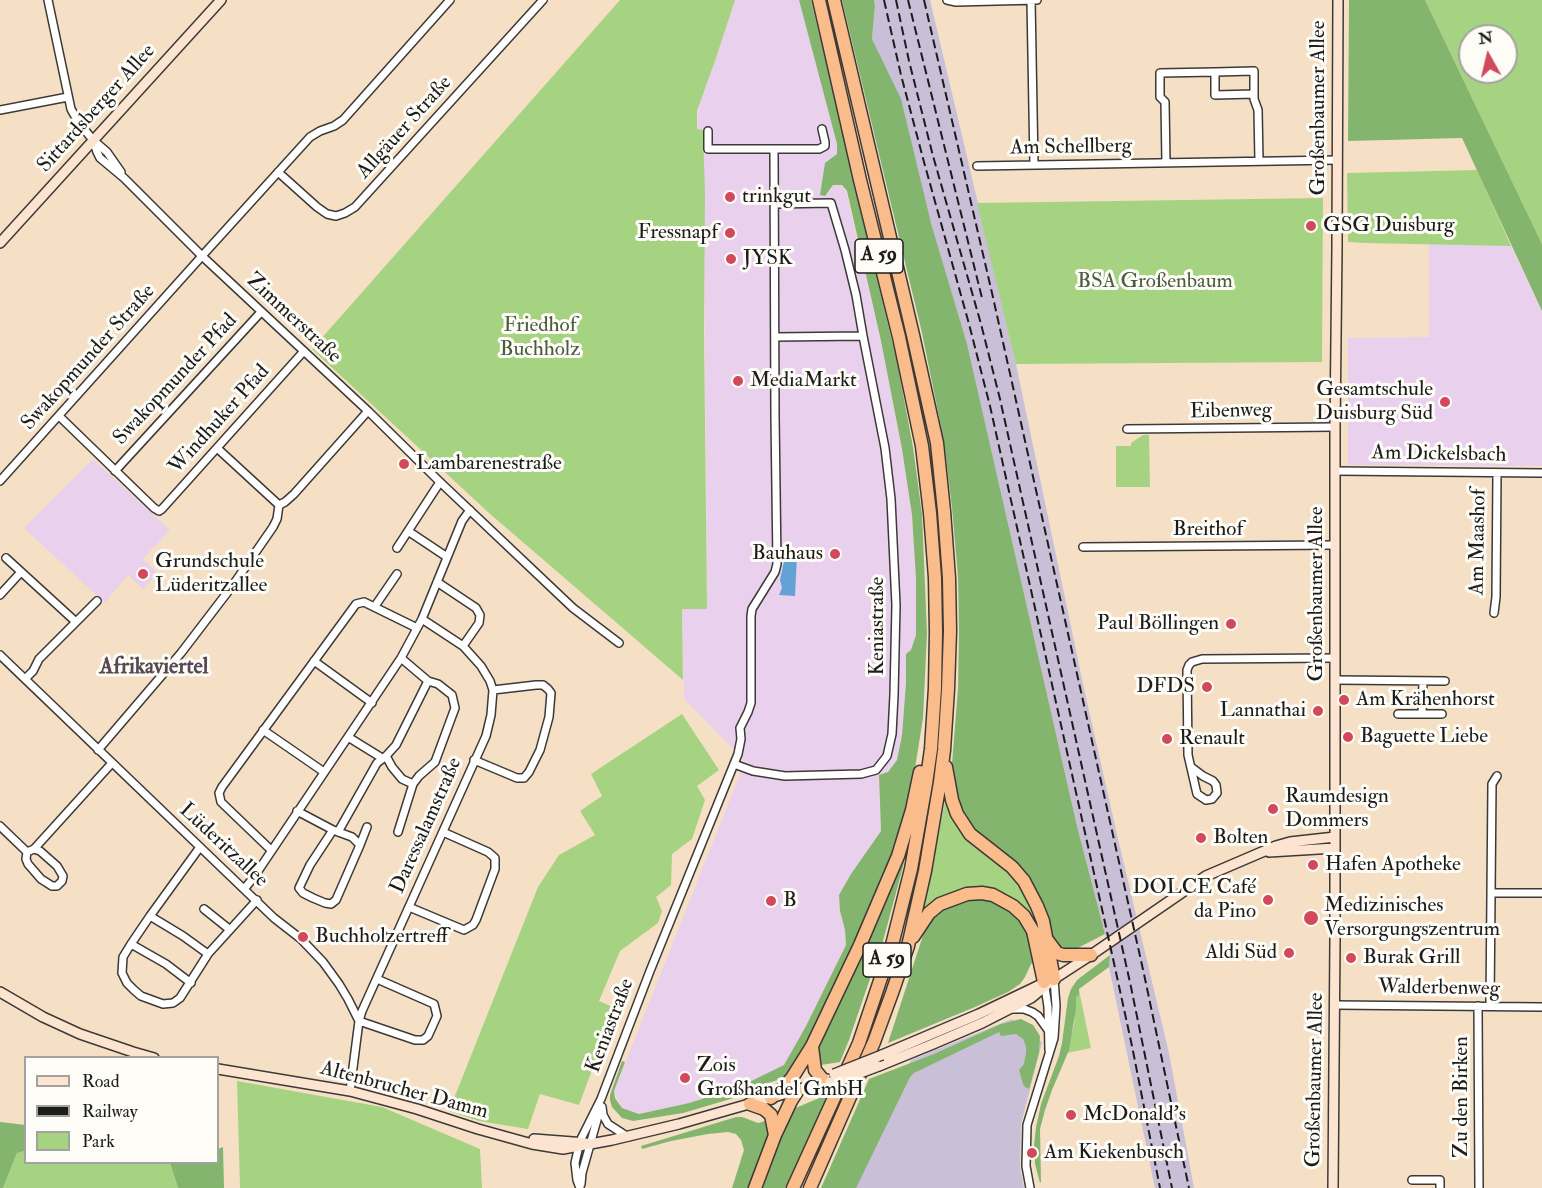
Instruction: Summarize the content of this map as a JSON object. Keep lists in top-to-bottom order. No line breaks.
{"streets":{"highway":["A 59"],"main road":["Großenbaumer Allee","Sittardsberger Allee","Altenbrucher Damm"],"street":["Allgäuer Straße","Am Schellberg","Zimmerstraße","Swakopmunder Straße","Swakopmunder Pfad","Eibenweg","Windhuker Pfad","Am Dickelsbach","Breithof","Am Maashof","Keniastraße","Daressalamstraße","Lüderitzallee","Walderbenweg","Zu den Birken"]},"crossings":[["Großenbaumer Allee","Am Schellberg"],["Großenbaumer Allee","Eibenweg"],["Großenbaumer Allee","Am Dickelsbach"],["Großenbaumer Allee","Breithof"],["Großenbaumer Allee","Walderbenweg"],["Großenbaumer Allee","Altenbrucher Damm"],["Sittardsberger Allee","Zimmerstraße"],["Zimmerstraße","Swakopmunder Straße"],["Zimmerstraße","Swakopmunder Pfad"],["Zimmerstraße","Windhuker Pfad"],["Swakopmunder Pfad","Windhuker Pfad"],["Am Dickelsbach","Am Maashof"],["Keniastraße","Altenbrucher Damm"],["Daressalamstraße","Lüderitzallee"],["Walderbenweg","Zu den Birken"]],"districts":["Afrikaviertel"],"parks":["BSA Großenbaum","Friedhof Buchholz"],"places":["trinkgut","GSG Duisburg","Fressnapf","JYSK","MediaMarkt","Gesamtschule Duisburg Süd","Lambarenestraße","Bauhaus","Grundschule Lüderitzallee","Paul Böllingen","DFDS","Am Krähenhorst","Lannathai","Baguette Liebe","Renault","Raumdesign Dommers","Bolten","Hafen Apotheke","DOLCE Café da Pino","B","Medizinisches Versorgungszentrum","Buchholzertreff","Aldi Süd","Burak Grill","Zois Großhandel GmbH","McDonald's","Am Kiekenbusch"],"legend":["Road","Railway","Park"],"north":"top"}
